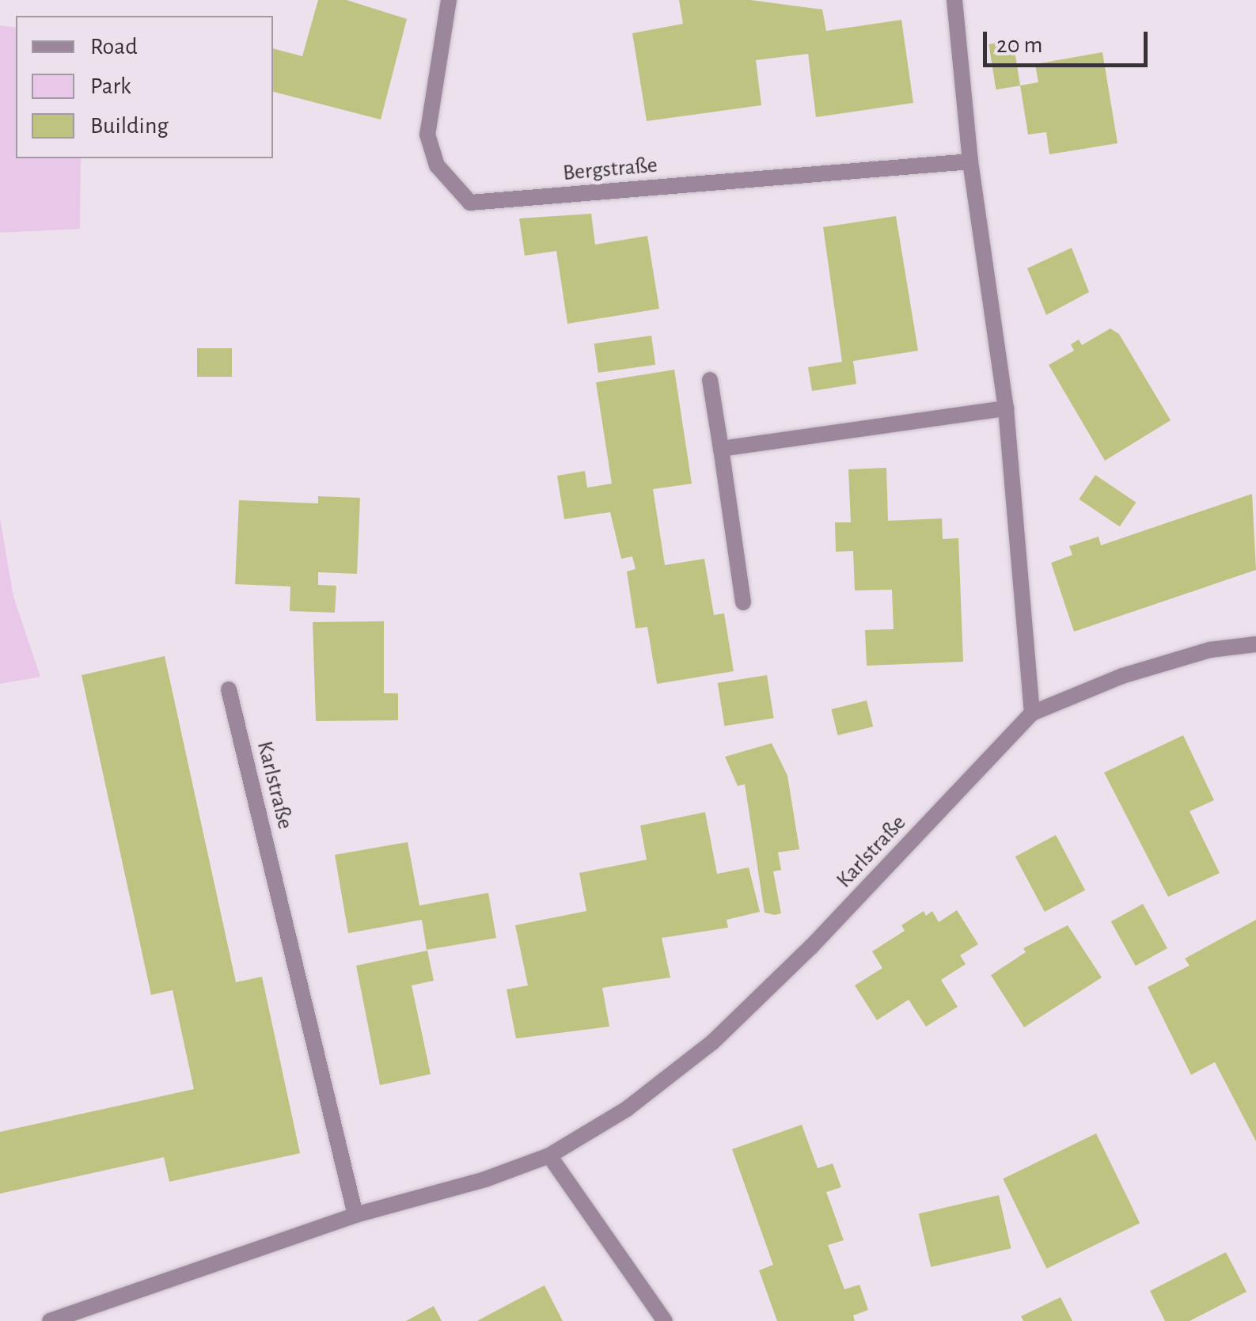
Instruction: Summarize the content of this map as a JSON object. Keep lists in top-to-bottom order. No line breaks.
{"streets":{"street":["Bergstraße","Karlstraße"]},"legend":["Road","Park","Building"],"scale_bar":"20 m"}
